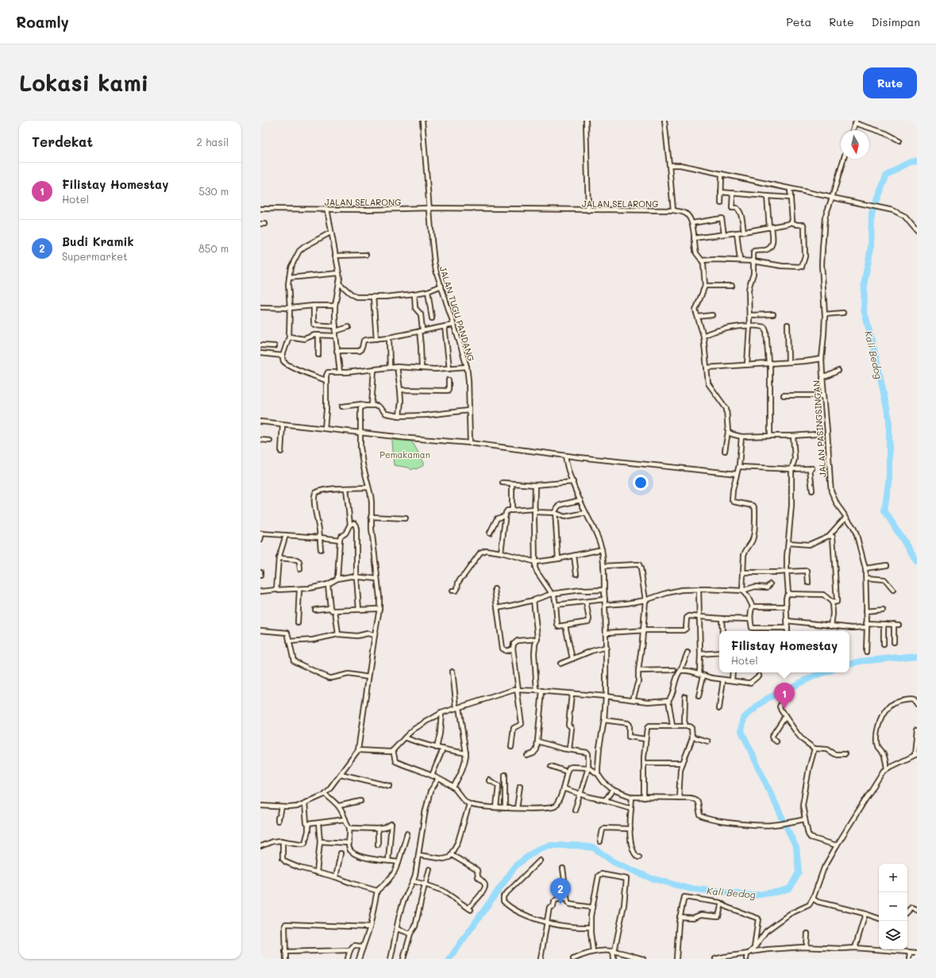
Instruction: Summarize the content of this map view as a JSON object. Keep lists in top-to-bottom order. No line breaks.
{"streets":{"street":["JALAN SELARONG","JALAN TUGU PANDANG","JALAN PASINGSINGAN"]},"crossings":[["JALAN SELARONG","JALAN TUGU PANDANG"]],"water":["Kali Bedog"],"parks":["Pemakaman"],"north":"bottom","page":{"header":"Roamly","nav":["Peta","Rute","Disimpan"],"buttons":"Rute","title":"Lokasi kami","heading":["Terdekat","2 hasil"],"list":[{"mark":"1","name":"Filistay Homestay","note":"Hotel","value":"530 m"},{"mark":"2","name":"Budi Kramik","note":"Supermarket","value":"850 m"}],"popup":["Filistay Homestay","Hotel"],"pins":["1","2"],"map_buttons":["+","−"]}}
